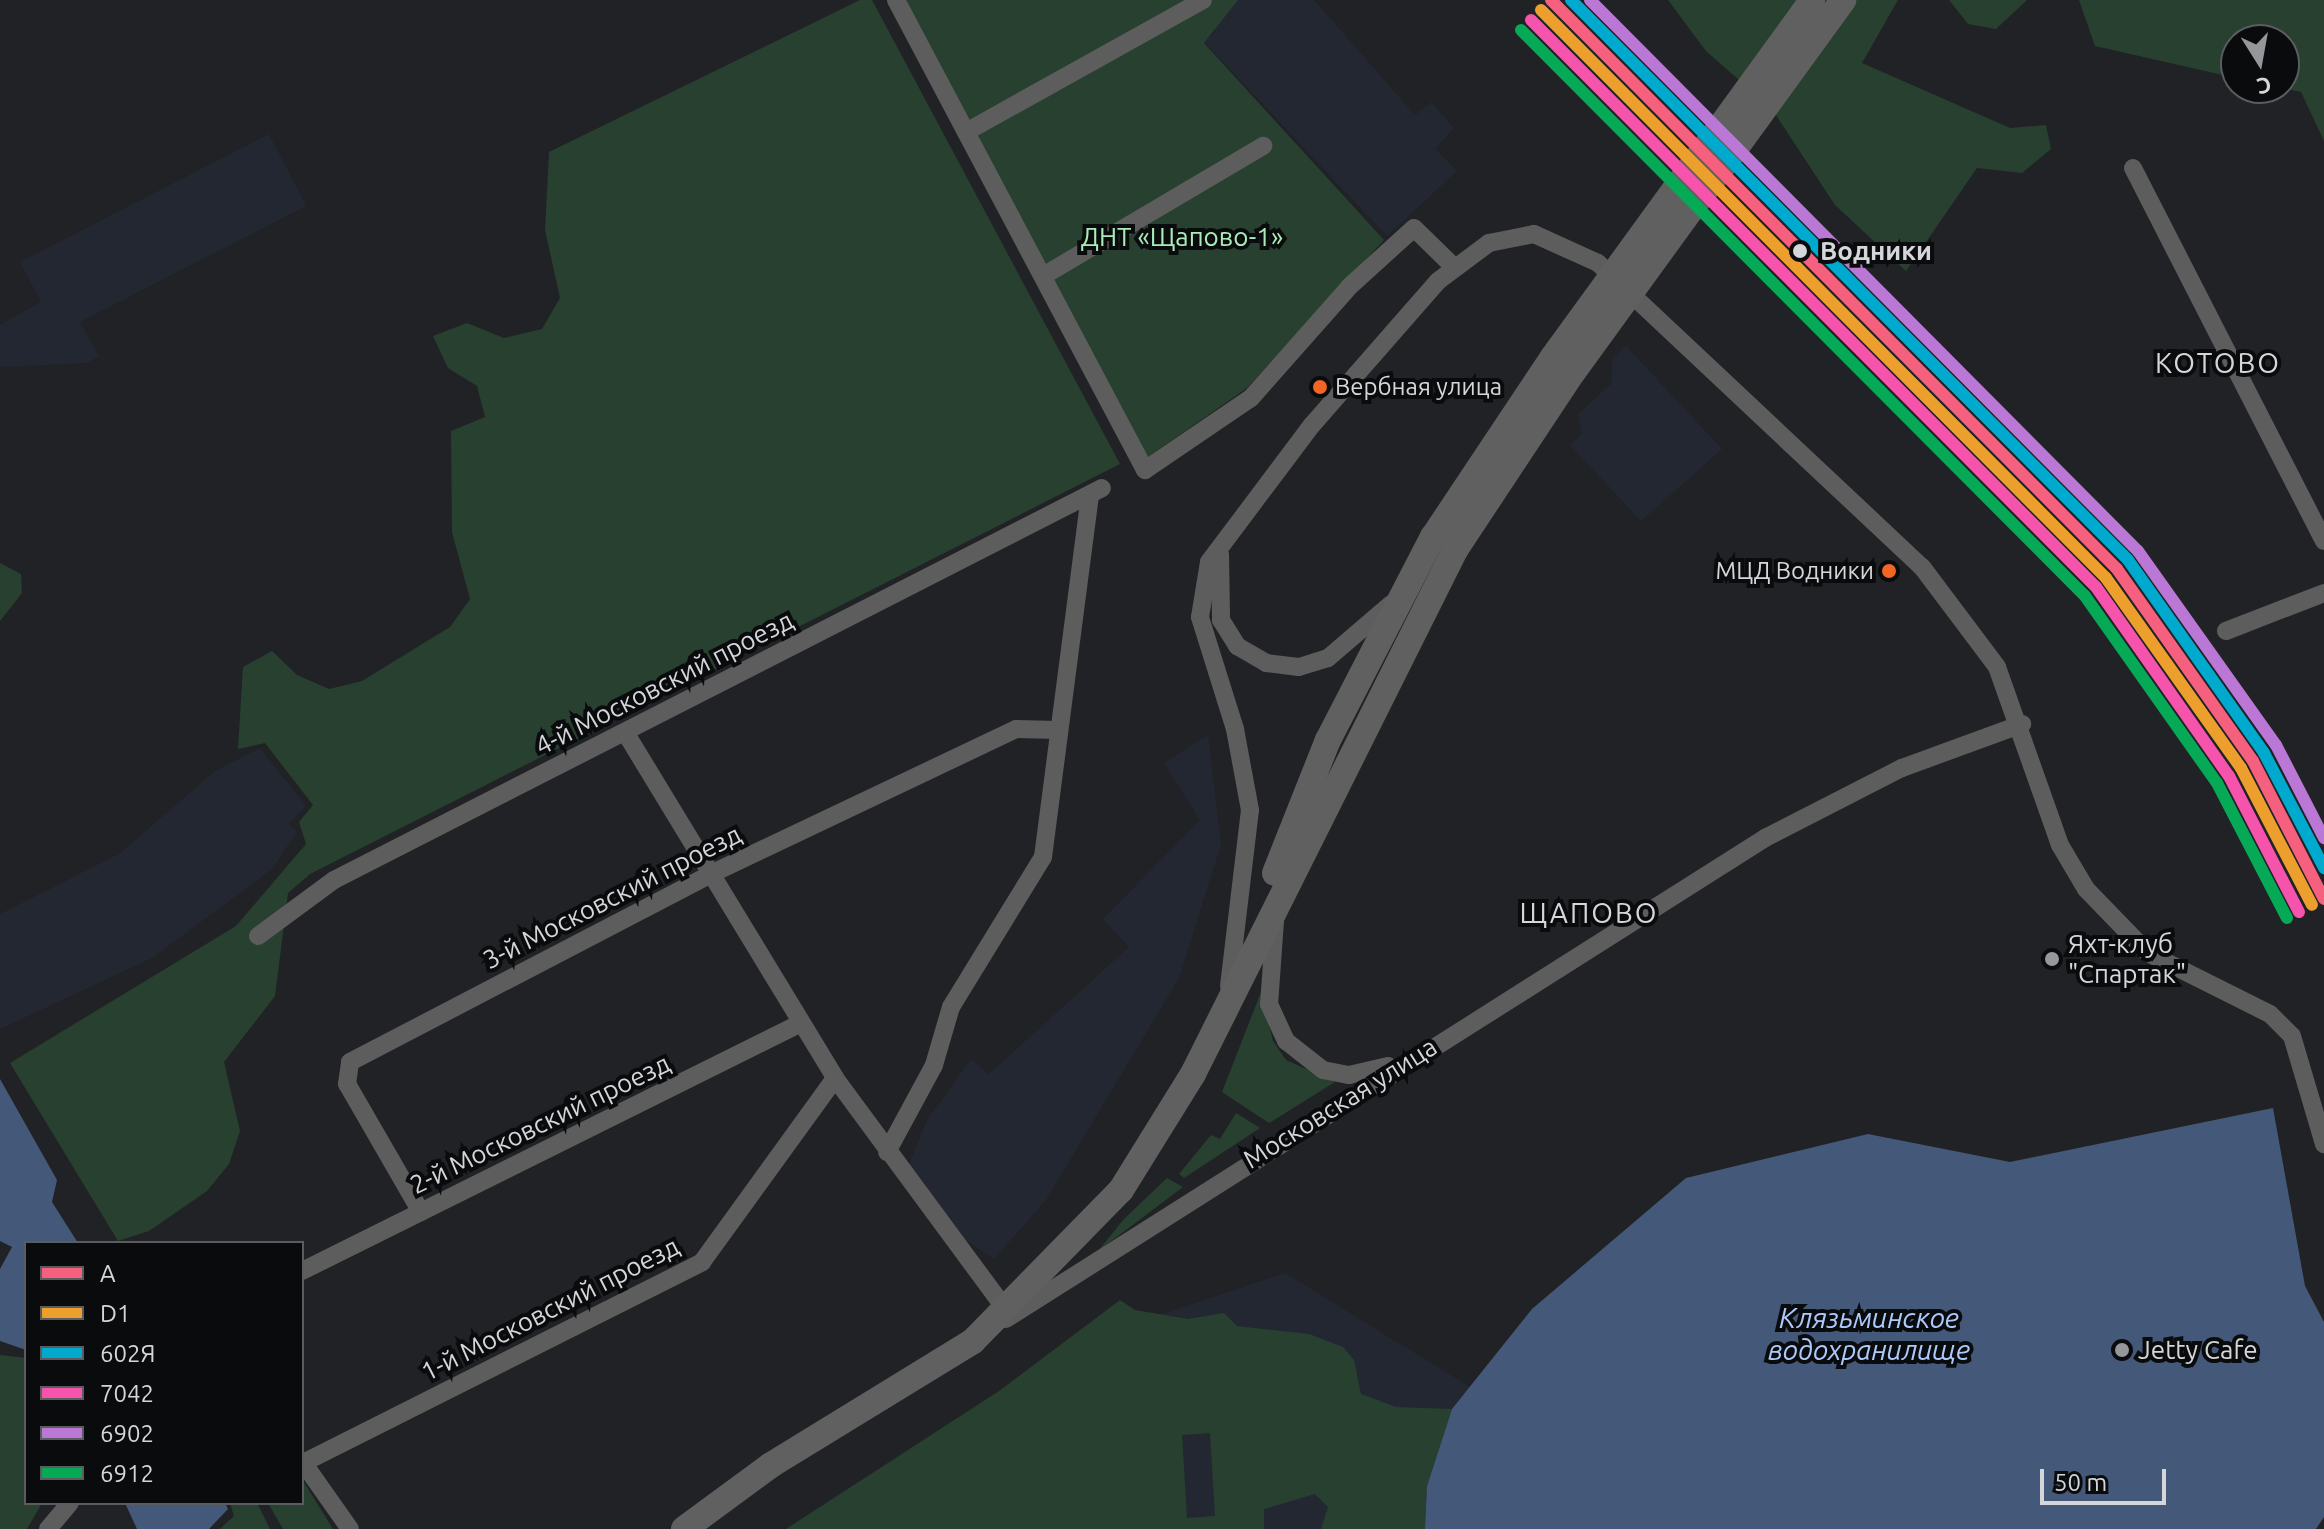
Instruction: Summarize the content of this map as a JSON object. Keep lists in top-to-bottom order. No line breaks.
{"streets":{"main road":["Московская улица"],"street":["4-й Московский проезд","3-й Московский проезд","2-й Московский проезд","1-й Московский проезд"]},"crossings":[["4-й Московский проезд","3-й Московский проезд"],["3-й Московский проезд","2-й Московский проезд"]],"districts":["КОТОВО","ЩАПОВО"],"water":["Клязьминское водохранилище"],"parks":["ДНТ «Щапово-1»"],"places":["Водники","Вербная улица","МЦД Водники","Яхт-клуб \"Спартак\"","Jetty Cafe"],"lines":["transit line A","transit line 602Я","transit line 6902","transit line D1","transit line 7042","transit line 6912"],"legend":["A","D1","602Я","7042","6902","6912"],"scale_bar":"50 m","north":"bottom"}
